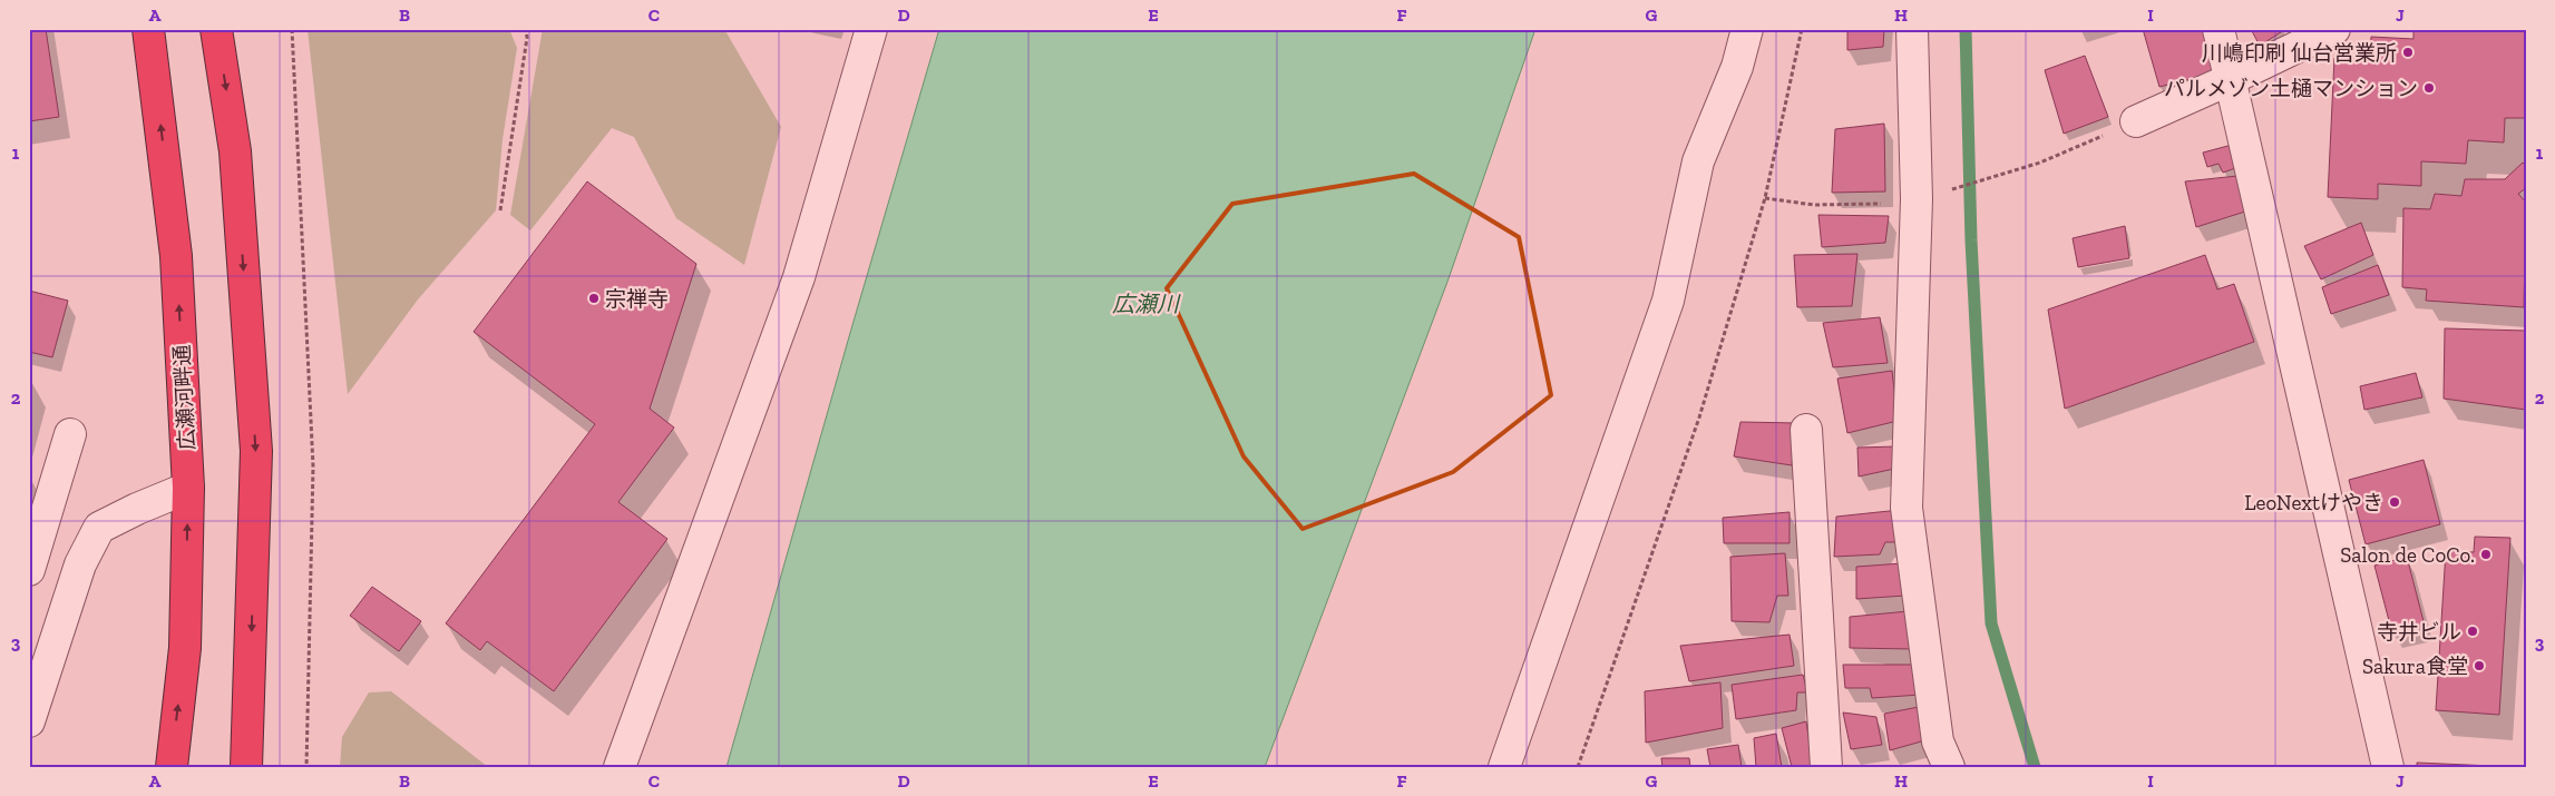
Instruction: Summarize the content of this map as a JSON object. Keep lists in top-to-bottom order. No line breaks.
{"streets":{"highway":["広瀬河畔通"]},"water":["広瀬川"],"places":["川嶋印刷 仙台営業所","パルメゾン土樋マンション","宗禅寺","LeoNextけやき","Salon de CoCo.","寺井ビル","Sakura食堂"],"grid":{"columns":["A","B","C","D","E","F","G","H","I","J"],"rows":["1","2","3"]}}
